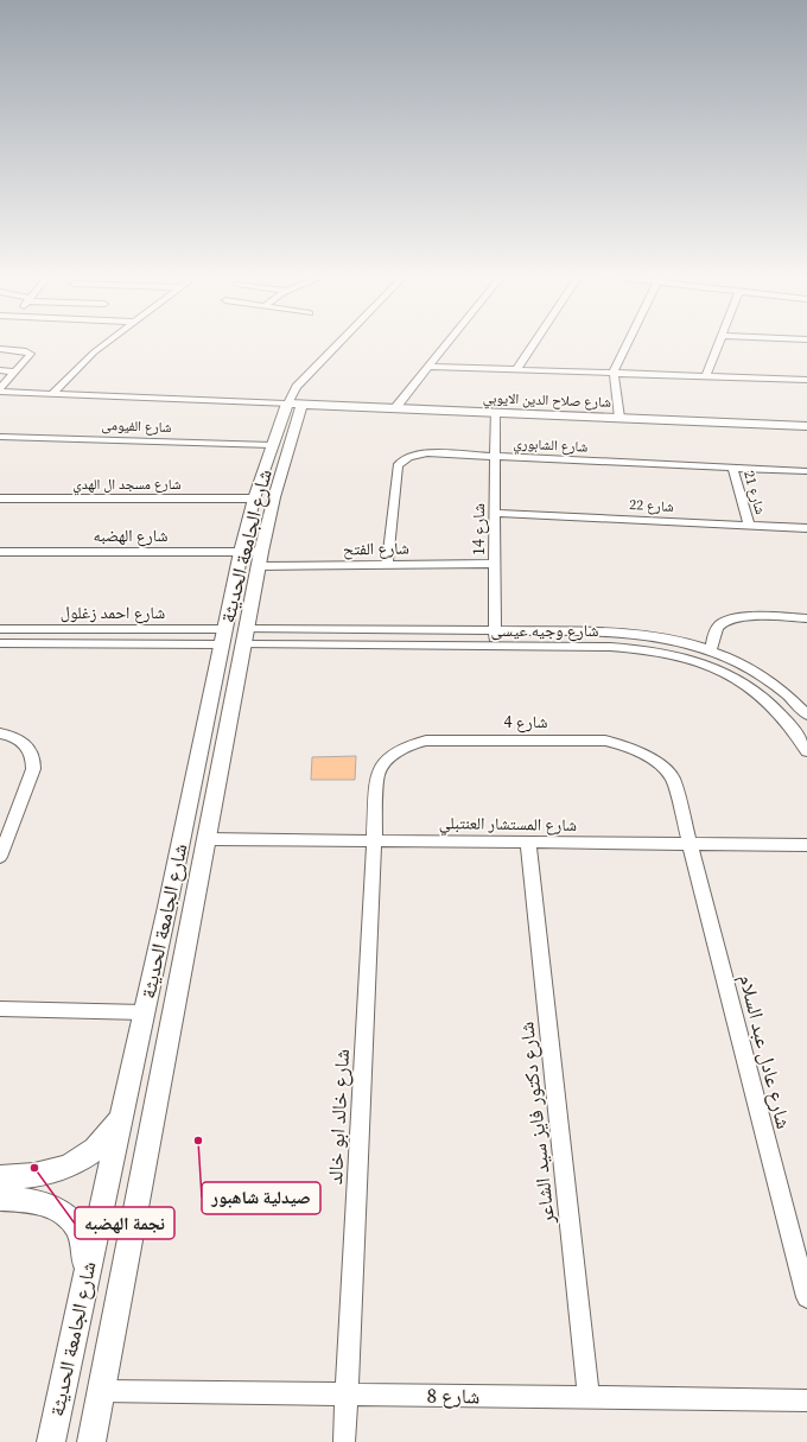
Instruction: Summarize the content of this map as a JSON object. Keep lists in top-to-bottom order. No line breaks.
{"streets":{"street":["شارع صلاح الدين الايوبي","شارع الفيومى","شارع الشابوري","شارع مسجد ال الهدي","شارع 21","شارع 22","شارع 14","شارع الهضبه","شارع الجامعة الحديثة","شارع الفتح","شارع احمد زغلول","شارع وجيه عيسى","شارع 4","شارع المستشار العنتبلي","شارع عادل عبد السلام","شارع خالد ابو خالد","شارع دكتور فايز سيد الشاعر","شارع 8"]},"crossings":[["شارع صلاح الدين الايوبي","شارع 14"],["شارع صلاح الدين الايوبي","شارع الجامعة الحديثة"],["شارع الفيومى","شارع الجامعة الحديثة"],["شارع الشابوري","شارع 21"],["شارع الشابوري","شارع 14"],["شارع الشابوري","شارع الفتح"],["شارع مسجد ال الهدي","شارع الجامعة الحديثة"],["شارع 21","شارع 22"],["شارع 22","شارع 14"],["شارع 14","شارع الفتح"],["شارع 14","شارع وجيه عيسى"],["شارع الهضبه","شارع الجامعة الحديثة"],["شارع الهضبه","شارع الفتح"],["شارع الجامعة الحديثة","شارع الفتح"],["شارع الجامعة الحديثة","شارع احمد زغلول"],["شارع الجامعة الحديثة","شارع وجيه عيسى"],["شارع الجامعة الحديثة","شارع المستشار العنتبلي"],["شارع الجامعة الحديثة","شارع 8"],["شارع 4","شارع المستشار العنتبلي"],["شارع 4","شارع عادل عبد السلام"],["شارع 4","شارع خالد ابو خالد"],["شارع المستشار العنتبلي","شارع عادل عبد السلام"],["شارع المستشار العنتبلي","شارع خالد ابو خالد"],["شارع المستشار العنتبلي","شارع دكتور فايز سيد الشاعر"],["شارع خالد ابو خالد","شارع 8"],["شارع دكتور فايز سيد الشاعر","شارع 8"]],"places":["صيدلية شاهبور","نجمة الهضبه"]}
